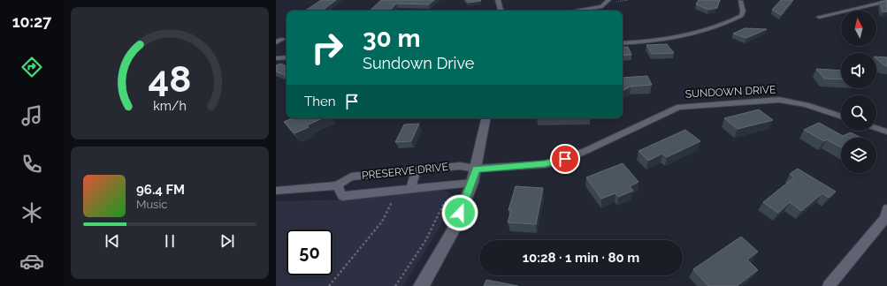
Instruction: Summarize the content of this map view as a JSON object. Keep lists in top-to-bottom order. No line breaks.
{"streets":{"street":["SUNDOWN DRIVE","PRESERVE DRIVE"]},"crossings":[["SUNDOWN DRIVE","PRESERVE DRIVE"]],"north":"top","page":{"tabs":"10:27","turn":["30 m","Sundown Drive"],"then":"Then","song":["96.4 FM","Music"],"limit":"50","trip":"10:28 · 1 min · 80 m","gauge":["48","km/h"]}}
